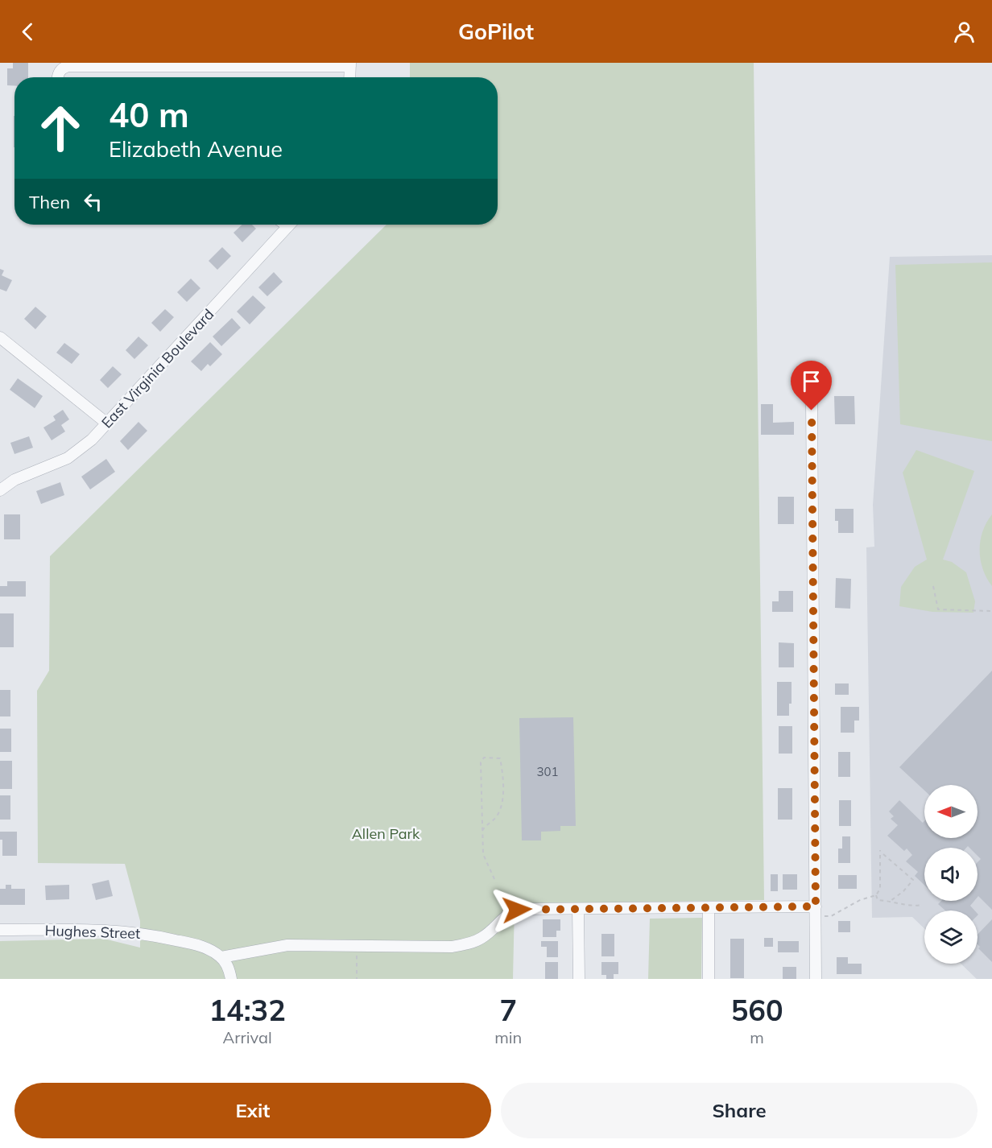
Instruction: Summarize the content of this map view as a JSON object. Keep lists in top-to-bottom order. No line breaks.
{"streets":{"street":["East Virginia Boulevard","Hughes Street"]},"parks":["Allen Park"],"house_numbers":["301"],"north":"left","page":{"header":"GoPilot","turn":["40 m","Elizabeth Avenue"],"then":"Then","eta":["14:32","Arrival","7","min","560","m"],"buttons":["Exit","Share"]}}
